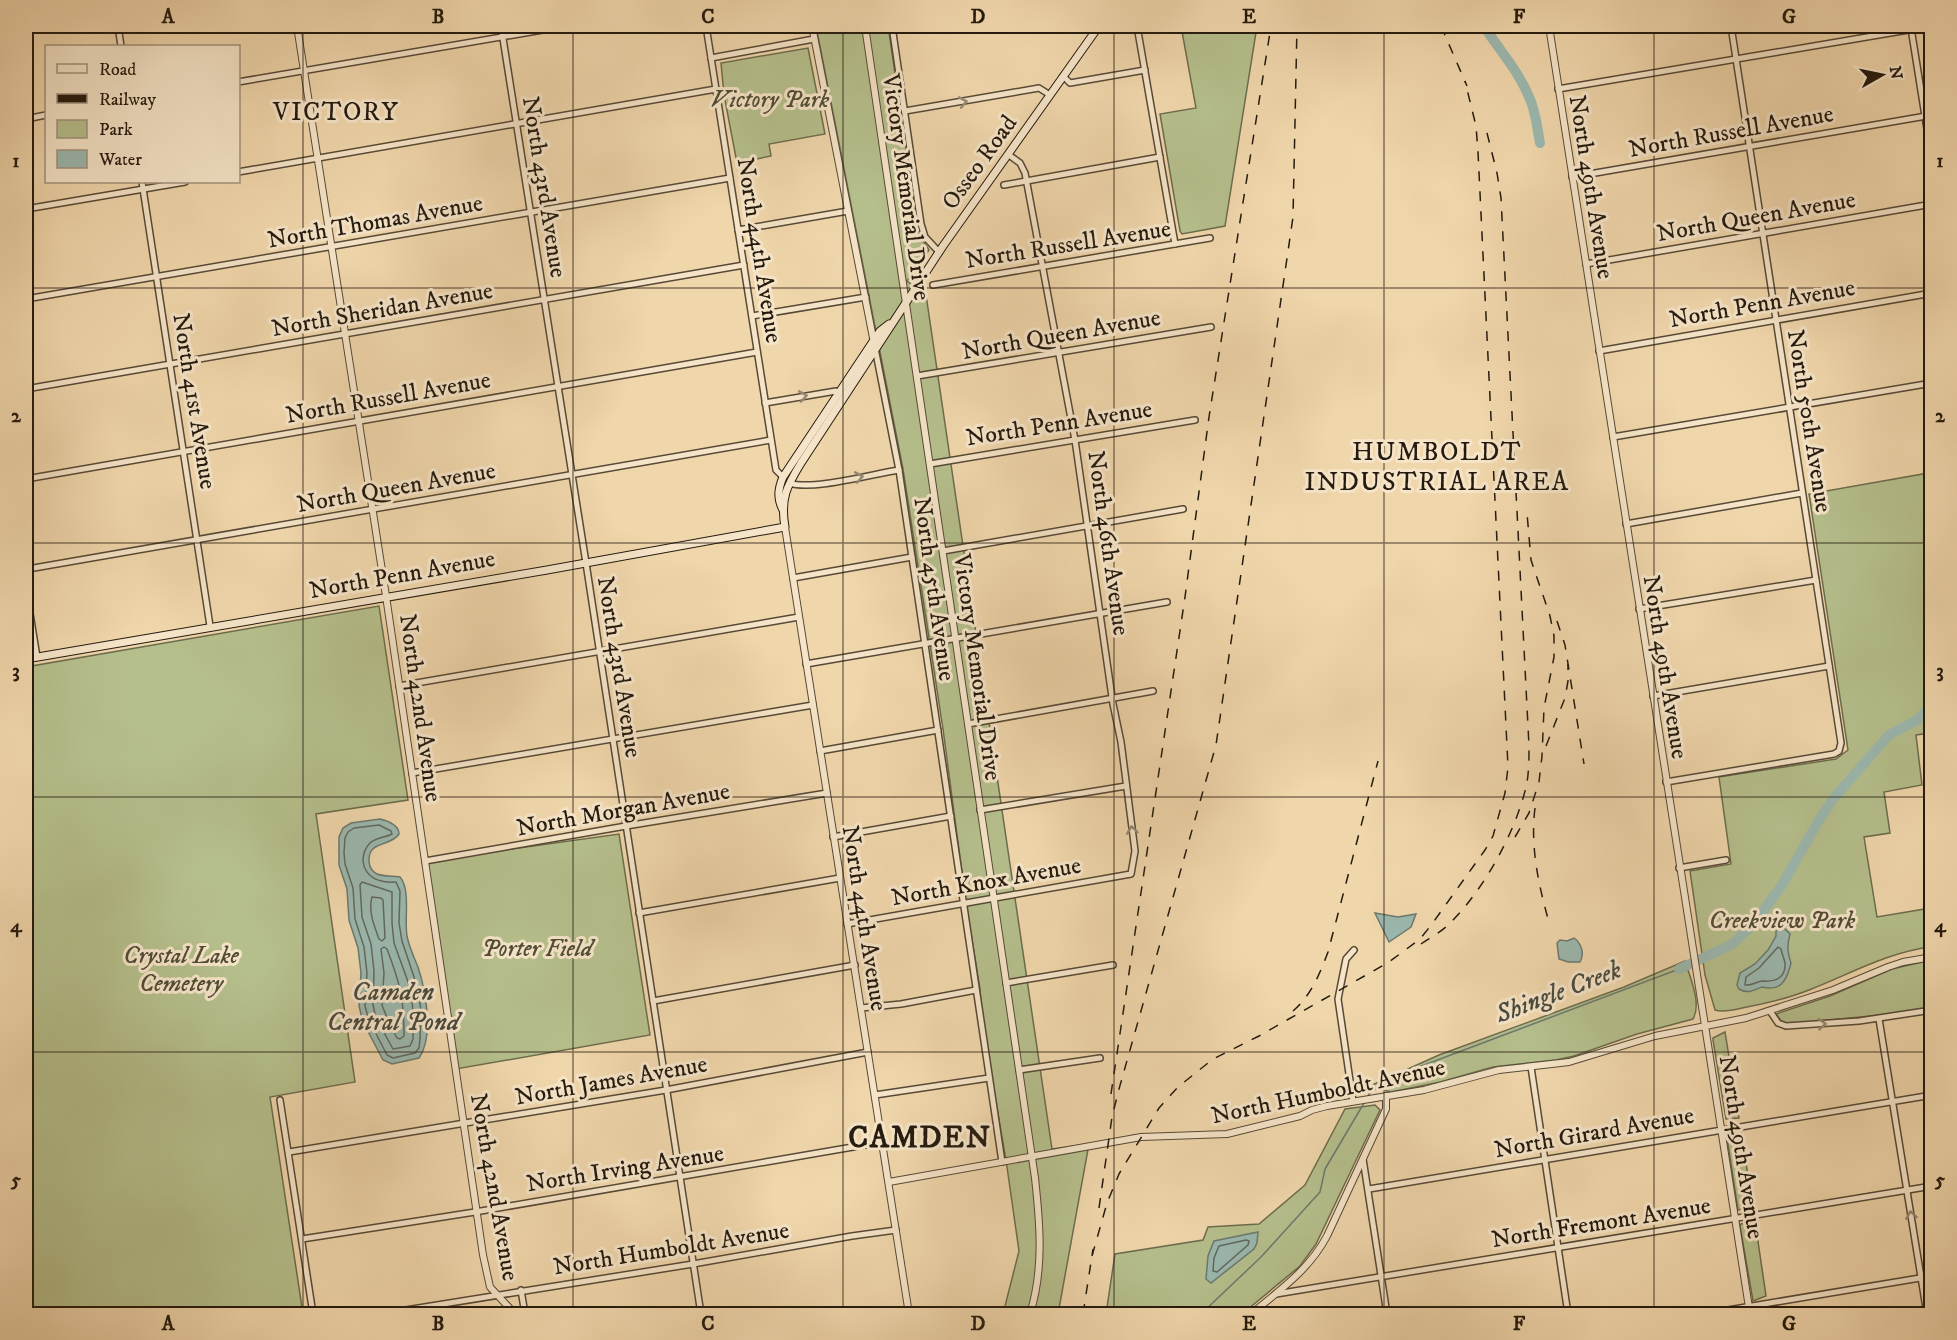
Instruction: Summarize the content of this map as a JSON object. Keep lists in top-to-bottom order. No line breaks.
{"streets":{"main road":["Osseo Road","North Penn Avenue"],"street":["North Russell Avenue","North 43rd Avenue","Victory Memorial Drive","North 49th Avenue","North Queen Avenue","North Thomas Avenue","North 44th Avenue","North Sheridan Avenue","North 41st Avenue","North 50th Avenue","North 46th Avenue","North 45th Avenue","North 42nd Avenue","North Morgan Avenue","North Knox Avenue","North James Avenue","North Humboldt Avenue","North Girard Avenue","North Irving Avenue","North Fremont Avenue"]},"crossings":[["North Russell Avenue","North 43rd Avenue"],["North Russell Avenue","North 49th Avenue"],["North Russell Avenue","North 44th Avenue"],["North Russell Avenue","North 41st Avenue"],["North Russell Avenue","North 50th Avenue"],["North Russell Avenue","North 46th Avenue"],["North Russell Avenue","North 42nd Avenue"],["Osseo Road","Victory Memorial Drive"],["Osseo Road","North 44th Avenue"],["Osseo Road","North Penn Avenue"],["Osseo Road","North 46th Avenue"],["Osseo Road","North 45th Avenue"],["North 43rd Avenue","North Queen Avenue"],["North 43rd Avenue","North Thomas Avenue"],["North 43rd Avenue","North Penn Avenue"],["North 43rd Avenue","North Sheridan Avenue"],["North 43rd Avenue","North Morgan Avenue"],["North 43rd Avenue","North James Avenue"],["North 43rd Avenue","North Humboldt Avenue"],["North 43rd Avenue","North Irving Avenue"],["Victory Memorial Drive","North Queen Avenue"],["Victory Memorial Drive","North Penn Avenue"],["Victory Memorial Drive","North Knox Avenue"],["Victory Memorial Drive","North Humboldt Avenue"],["North 49th Avenue","North Queen Avenue"],["North 49th Avenue","North Penn Avenue"],["North 49th Avenue","North 50th Avenue"],["North 49th Avenue","North Humboldt Avenue"],["North 49th Avenue","North Girard Avenue"],["North 49th Avenue","North Fremont Avenue"],["North Queen Avenue","North 44th Avenue"],["North Queen Avenue","North 41st Avenue"],["North Queen Avenue","North 50th Avenue"],["North Queen Avenue","North 46th Avenue"],["North Queen Avenue","North 42nd Avenue"],["North Thomas Avenue","North 44th Avenue"],["North Thomas Avenue","North 41st Avenue"],["North Thomas Avenue","North 42nd Avenue"],["North 44th Avenue","North Penn Avenue"],["North 44th Avenue","North Sheridan Avenue"],["North 44th Avenue","North Morgan Avenue"],["North 44th Avenue","North Knox Avenue"],["North 44th Avenue","North James Avenue"],["North 44th Avenue","North Humboldt Avenue"],["North 44th Avenue","North Irving Avenue"],["North Penn Avenue","North 41st Avenue"],["North Penn Avenue","North 50th Avenue"],["North Penn Avenue","North 46th Avenue"],["North Penn Avenue","North 42nd Avenue"],["North Sheridan Avenue","North 41st Avenue"],["North Sheridan Avenue","North 42nd Avenue"],["North 46th Avenue","North Knox Avenue"],["North 45th Avenue","North Knox Avenue"],["North 45th Avenue","North Humboldt Avenue"],["North 42nd Avenue","North Morgan Avenue"],["North 42nd Avenue","North James Avenue"],["North 42nd Avenue","North Humboldt Avenue"],["North 42nd Avenue","North Irving Avenue"]],"districts":["VICTORY","HUMBOLDT INDUSTRIAL AREA","CAMDEN"],"water":["Camden Central Pond","Shingle Creek"],"parks":["Victory Park","Creekview Park","Porter Field","Crystal Lake Cemetery"],"legend":["Road","Railway","Park","Water"],"north":"right","grid":{"columns":["A","B","C","D","E","F","G"],"rows":["1","2","3","4","5"]}}
